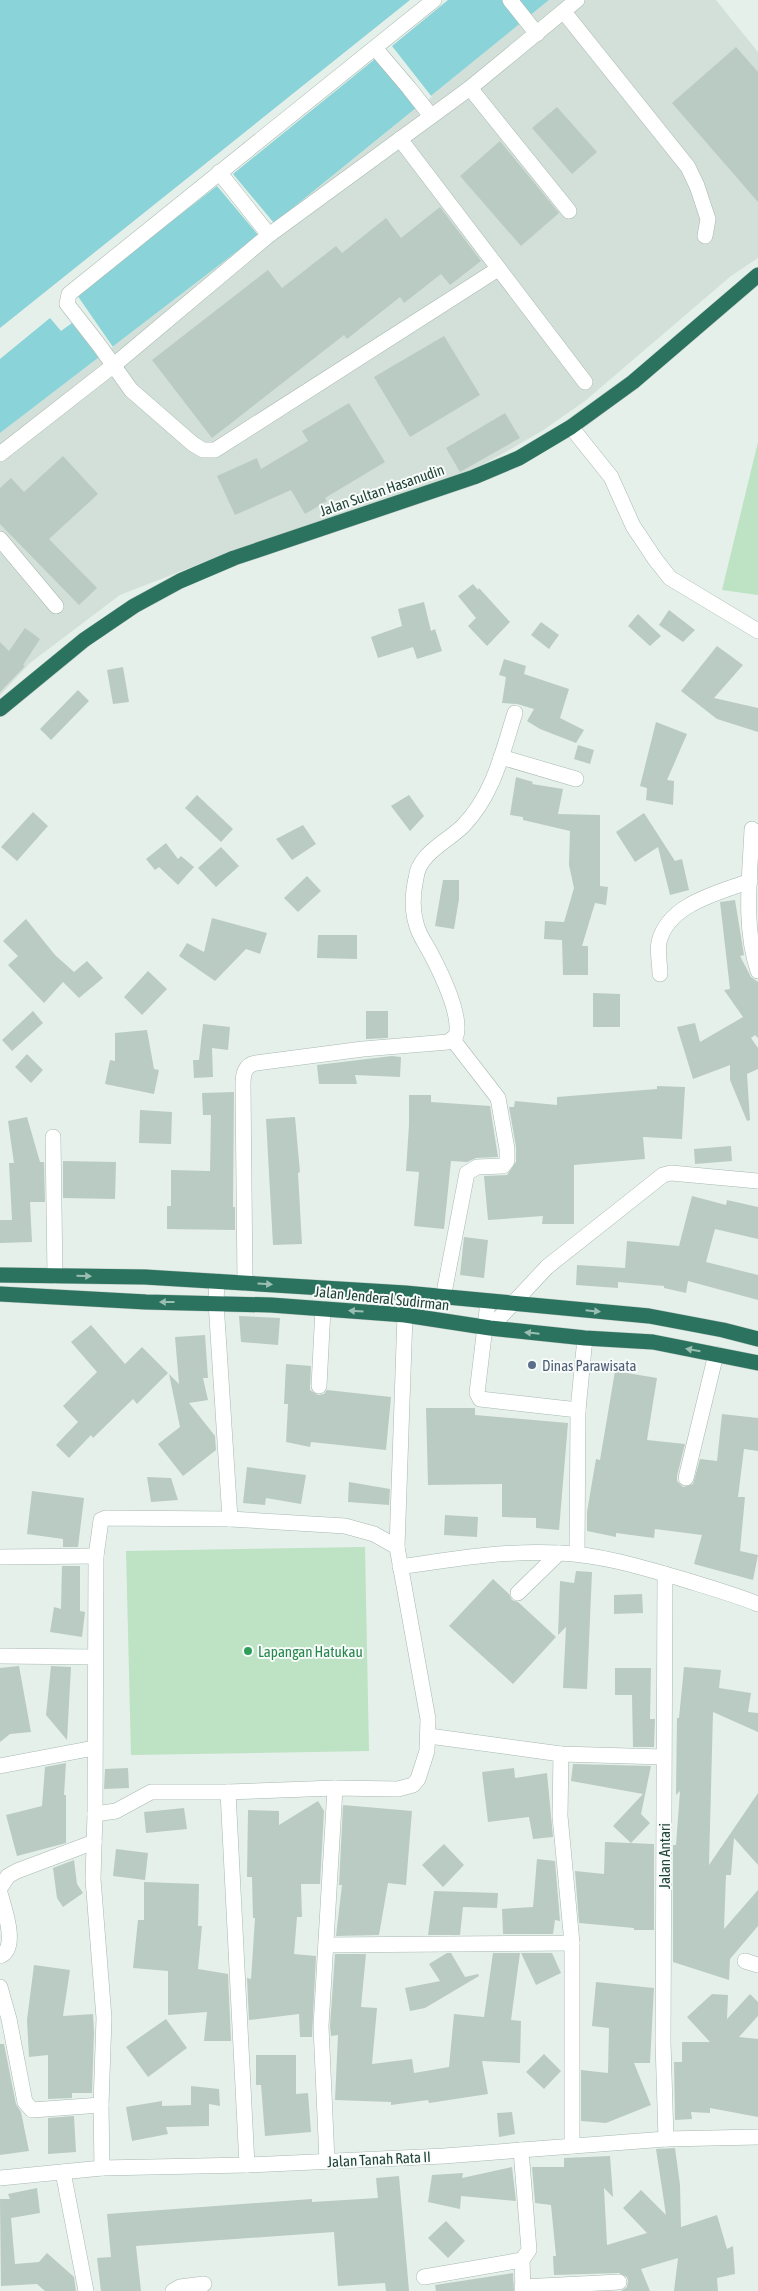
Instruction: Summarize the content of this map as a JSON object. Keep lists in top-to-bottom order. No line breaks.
{"streets":{"highway":["Jalan Sultan Hasanudin","Jalan Jenderal Sudirman"],"street":["Jalan Antari","Jalan Tanah Rata II"]},"crossings":[["Jalan Antari","Jalan Tanah Rata II"]],"places":["Dinas Parawisata","Lapangan Hatukau"]}
